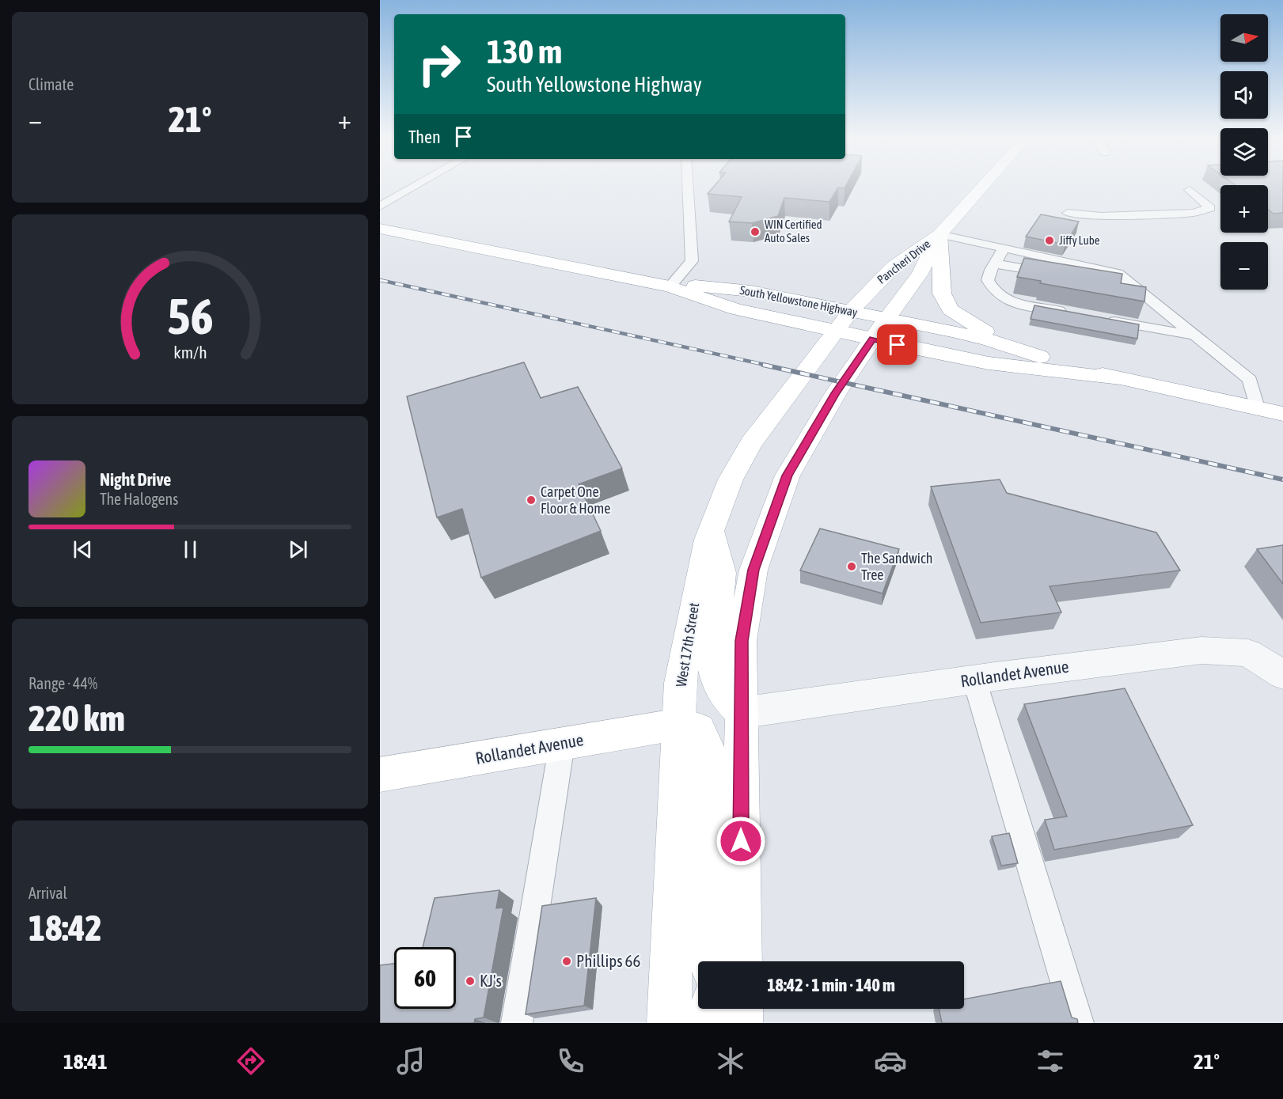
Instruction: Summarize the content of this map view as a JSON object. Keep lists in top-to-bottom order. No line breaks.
{"streets":{"main road":["Pancheri Drive","South Yellowstone Highway","West 17th Street","Rollandet Avenue"]},"crossings":[["Pancheri Drive","South Yellowstone Highway"],["Pancheri Drive","West 17th Street"],["South Yellowstone Highway","West 17th Street"],["West 17th Street","Rollandet Avenue"]],"places":["WIN Certified Auto Sales","Jiffy Lube","Carpet One Floor & Home","The Sandwich Tree","Phillips 66","KJ's"],"north":"right","page":{"tile":["Climate",["Range · 44%","220 km"],["Arrival","18:42"]],"map_buttons":["+","−"],"turn":["130 m","South Yellowstone Highway"],"heat":["−","21°","+"],"then":"Then","song":["Night Drive","The Halogens"],"limit":"60","trip":"18:42 · 1 min · 140 m","tabs":["18:41","21°"],"gauge":["56","km/h"]}}
